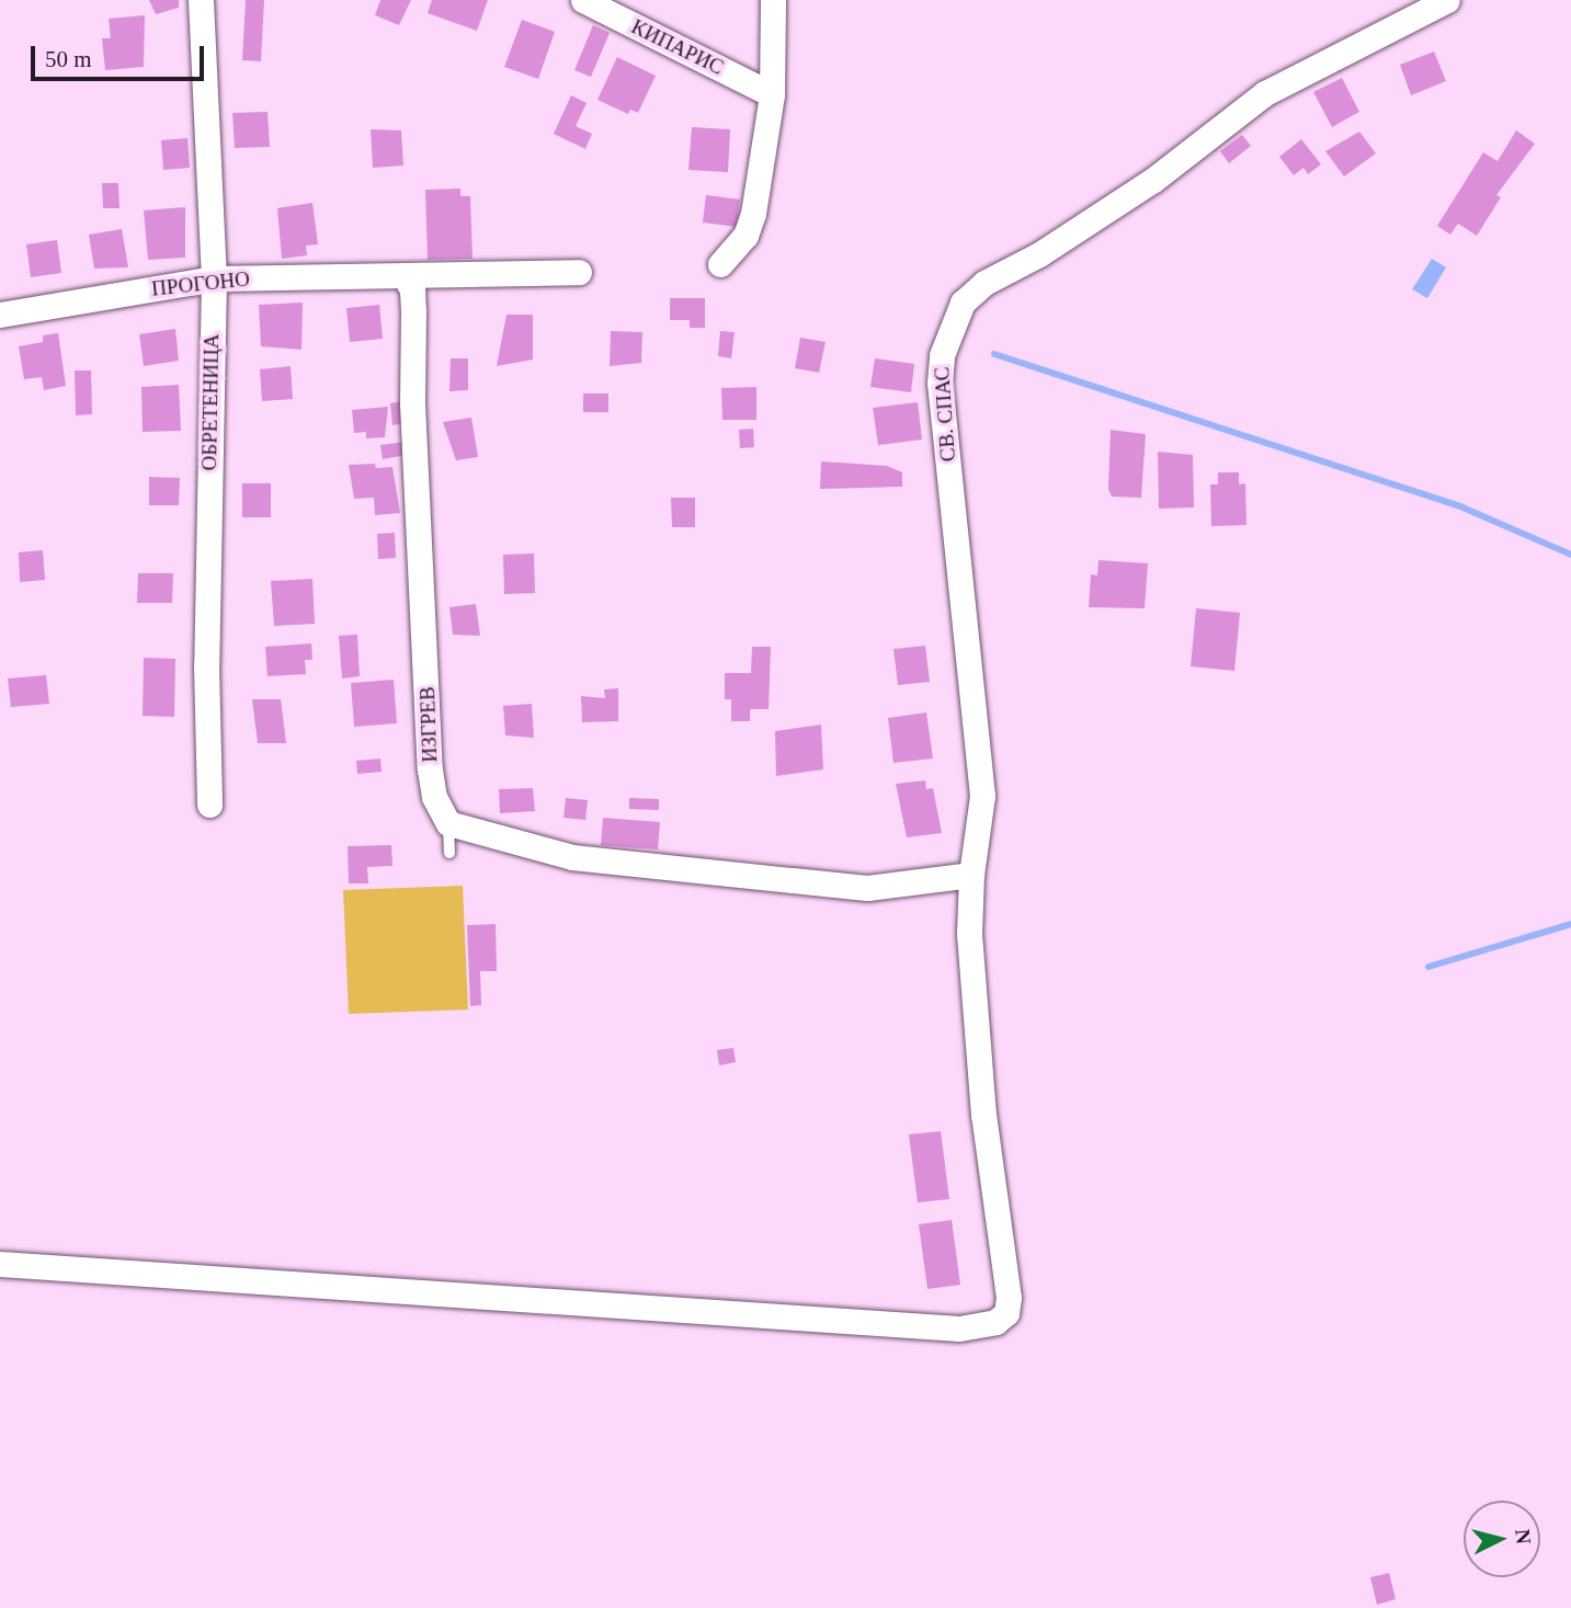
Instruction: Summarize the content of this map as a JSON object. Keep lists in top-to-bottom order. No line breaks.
{"streets":{"street":["КИПАРИС","ПРОГОНО","ОБРЕТЕНИЦА","СВ. СПАС","ИЗГРЕВ"]},"crossings":[["ПРОГОНО","ОБРЕТЕНИЦА"],["ПРОГОНО","ИЗГРЕВ"]],"scale_bar":"50 m","north":"right"}
